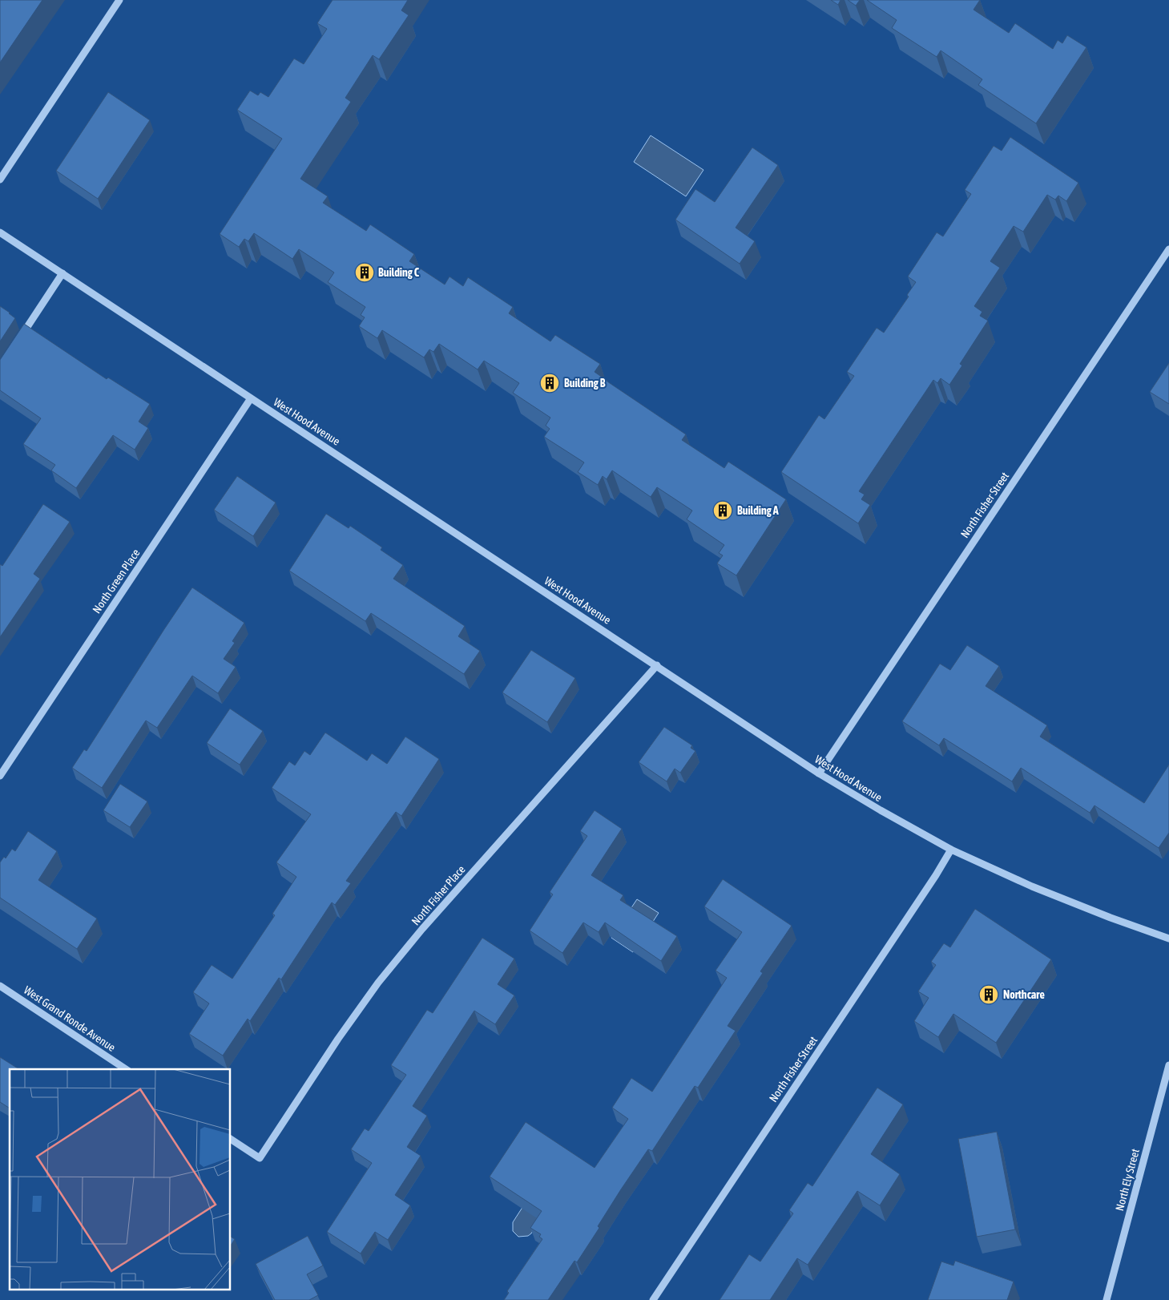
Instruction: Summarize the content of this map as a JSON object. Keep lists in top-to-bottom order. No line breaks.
{"streets":{"street":["West Hood Avenue","North Fisher Street","North Green Place","North Fisher Place","West Grand Ronde Avenue","North Ely Street"]},"crossings":[["West Hood Avenue","North Fisher Street"],["West Hood Avenue","North Green Place"],["West Hood Avenue","North Fisher Place"]],"places":{"building":["Building C","Building B","Building A","Northcare"]}}
